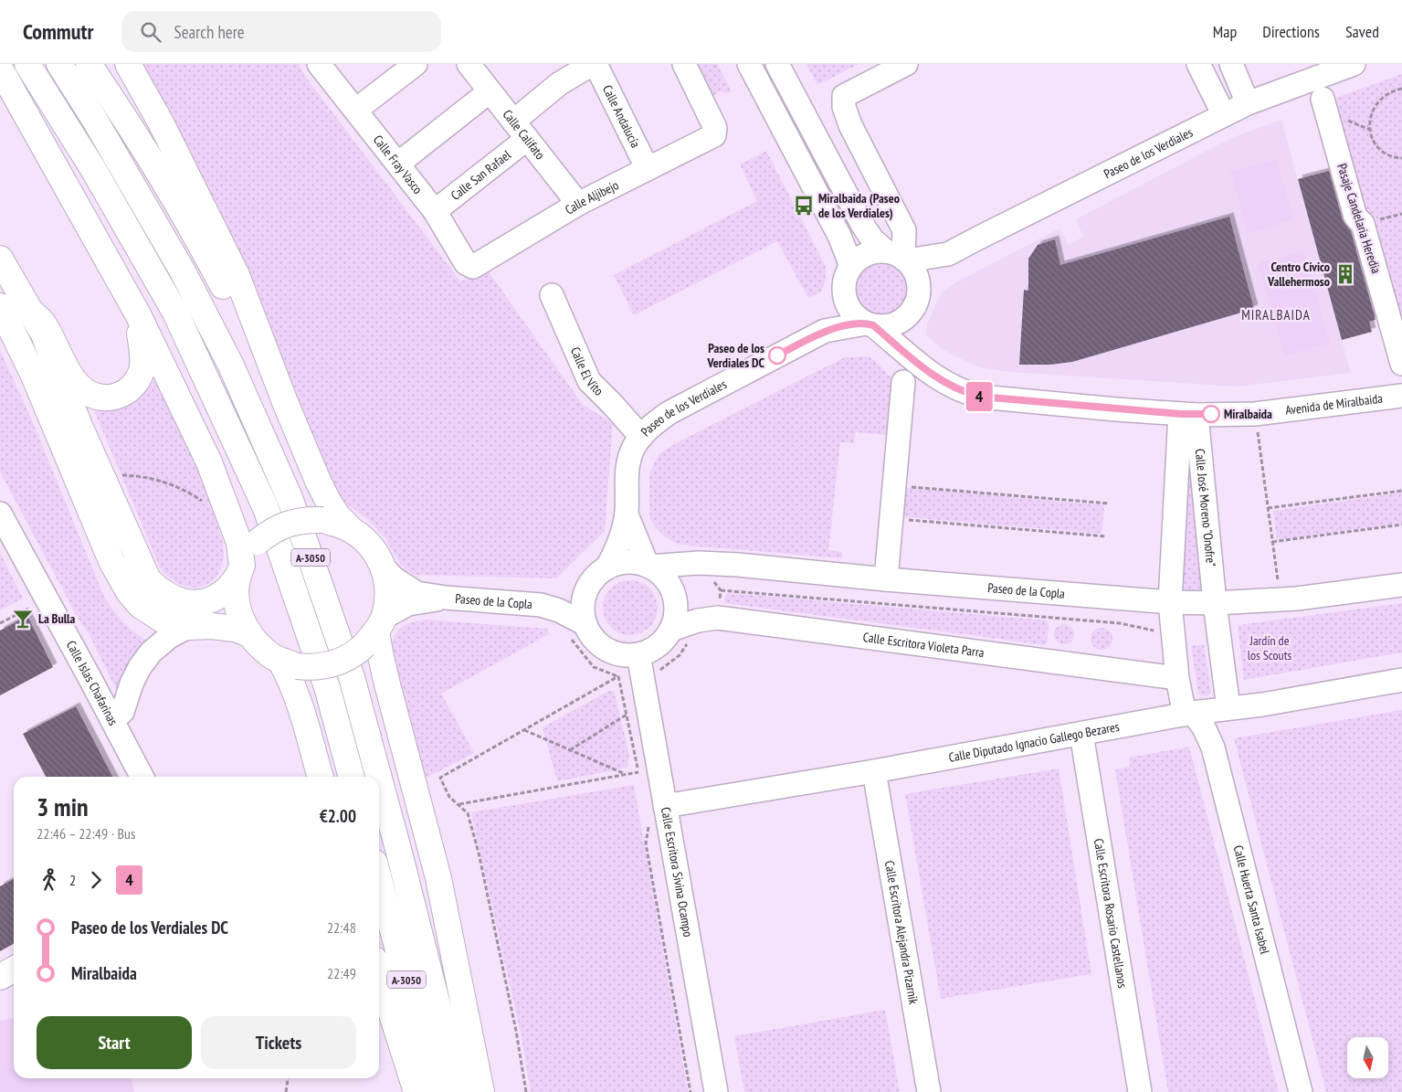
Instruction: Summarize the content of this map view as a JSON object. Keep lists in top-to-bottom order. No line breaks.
{"streets":{"main road":["A-3050"],"street":["Calle Andalucía","Calle Califato","Paseo de los Verdiales","Calle Fray Vasco","Calle San Rafael","Calle Aljibejo","Pasaje Candelaria Heredia","Calle El Vito","Avenida de Miralbaida","Calle José Moreno \"Onofre\"","Paseo de la Copla","Calle Escritora Violeta Parra","Calle Islas Chafarinas","Calle Diputado Ignacio Gallego Bezares","Calle Escritora Sivina Ocampo","Calle Huerta Santa Isabel","Calle Escritora Rosario Castellanos","Calle Escritora Alejandra Pizarnik"]},"crossings":[["Calle Andalucía","Calle San Rafael"],["Calle Andalucía","Calle Aljibejo"],["Calle Califato","Calle San Rafael"],["Calle Califato","Calle Aljibejo"],["Paseo de los Verdiales","Calle El Vito"],["Paseo de los Verdiales","Avenida de Miralbaida"],["Paseo de los Verdiales","Paseo de la Copla"],["Paseo de los Verdiales","Calle Escritora Violeta Parra"],["Paseo de los Verdiales","Calle Escritora Sivina Ocampo"],["Calle Fray Vasco","Calle San Rafael"],["Calle Fray Vasco","Calle Aljibejo"],["Avenida de Miralbaida","Calle José Moreno \"Onofre\""],["Calle José Moreno \"Onofre\"","Paseo de la Copla"],["Calle José Moreno \"Onofre\"","Calle Huerta Santa Isabel"],["Paseo de la Copla","Calle Escritora Violeta Parra"],["Paseo de la Copla","Calle Escritora Sivina Ocampo"],["Paseo de la Copla","Calle Huerta Santa Isabel"],["Calle Escritora Violeta Parra","Calle Escritora Sivina Ocampo"],["Calle Escritora Violeta Parra","Calle Huerta Santa Isabel"],["Calle Diputado Ignacio Gallego Bezares","Calle Escritora Sivina Ocampo"],["Calle Diputado Ignacio Gallego Bezares","Calle Huerta Santa Isabel"],["Calle Diputado Ignacio Gallego Bezares","Calle Escritora Rosario Castellanos"],["Calle Diputado Ignacio Gallego Bezares","Calle Escritora Alejandra Pizarnik"]],"districts":["MIRALBAIDA"],"parks":["Jardín de los Scouts"],"places":{"bus stop":["Miralbaida (Paseo de los Verdiales)"],"building":["Centro Cívico Vallehermoso"],"other":["Paseo de los Verdiales DC","Miralbaida"],"bar":["La Bulla"]},"lines":["bus line 4"],"north":"bottom","page":{"header":"Commutr","search":"Search here","nav":["Map","Directions","Saved"],"on_map":"4","heading":["3 min","22:46 – 22:49 · Bus","€2.00"],"legs":["2","4"],"list":[{"name":"Paseo de los Verdiales DC","value":"22:48"},{"name":"Miralbaida","value":"22:49"}],"buttons":["Start","Tickets"]}}
